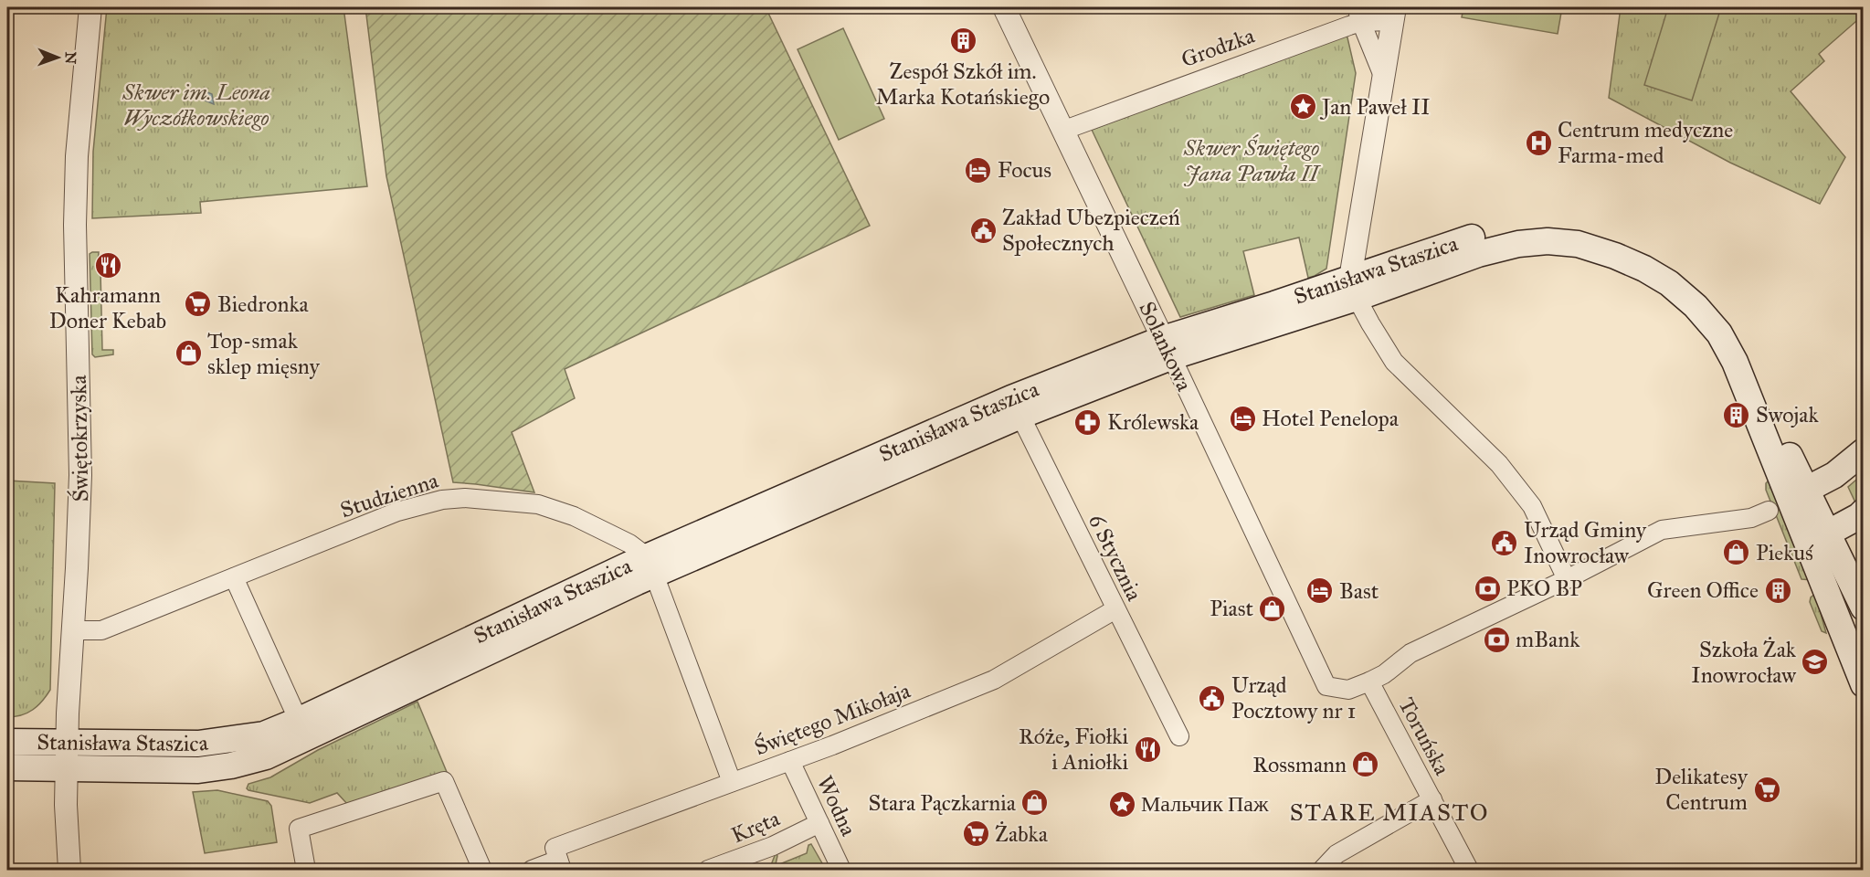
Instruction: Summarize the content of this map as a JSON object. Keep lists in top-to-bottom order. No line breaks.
{"streets":{"main road":["Stanisława Staszica"],"street":["Grodzka","Solankowa","Świętokrzyska","Studzienna","6 Stycznia","Świętego Mikołaja","Toruńska","Wodna","Kręta"]},"crossings":[["Grodzka","Solankowa"],["Stanisława Staszica","Solankowa"],["Stanisława Staszica","Świętokrzyska"],["Stanisława Staszica","Studzienna"],["Stanisława Staszica","6 Stycznia"],["Solankowa","Toruńska"],["Świętokrzyska","Studzienna"],["6 Stycznia","Świętego Mikołaja"],["Świętego Mikołaja","Wodna"],["Wodna","Kręta"]],"districts":["STARE MIASTO"],"parks":["Skwer im. Leona Wyczółkowskiego","Skwer Świętego Jana Pawła II"],"places":{"building":["Zespół Szkół im. Marka Kotańskiego","Swojak","Green Office"],"place":["Jan Paweł II","Мальчик Паж"],"hospital":["Centrum medyczne Farma-med"],"hotel":["Focus","Hotel Penelopa","Bast"],"public building":["Zakład Ubezpieczeń Społecznych","Urząd Gminy Inowrocław","Urząd Pocztowy nr 1"],"restaurant":["Kahramann Doner Kebab","Róże, Fiołki i Aniołki"],"supermarket":["Biedronka","Delikatesy Centrum","Żabka"],"shop":["Top-smak sklep mięsny","Piekuś","Piast","Rossmann","Stara Pączkarnia"],"pharmacy":["Królewska"],"bank":["PKO BP","mBank"],"school or university":["Szkoła Żak Inowrocław"]},"north":"right"}
